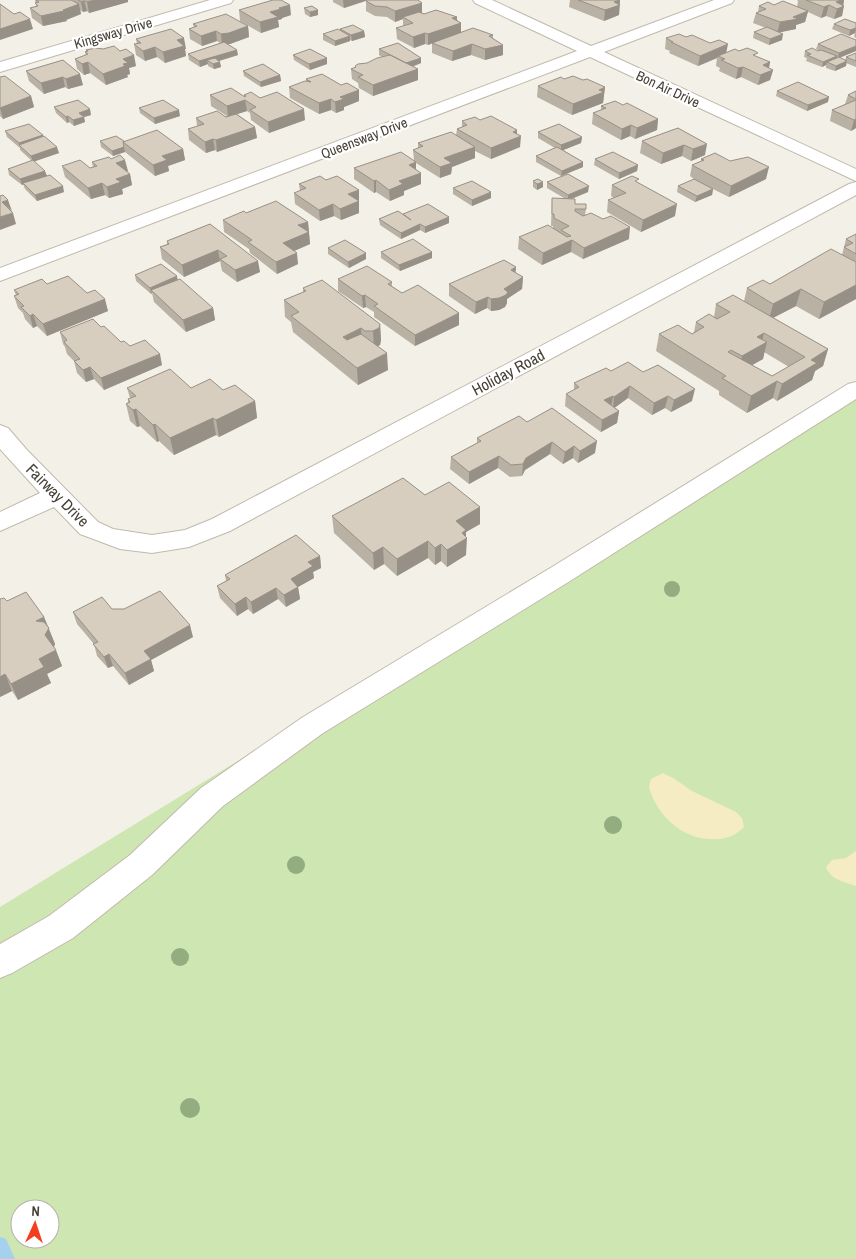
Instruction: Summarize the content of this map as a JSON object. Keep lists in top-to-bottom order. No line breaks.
{"streets":{"street":["Kingsway Drive","Bon Air Drive","Queensway Drive","Holiday Road","Fairway Drive"]},"crossings":[["Bon Air Drive","Queensway Drive"],["Holiday Road","Fairway Drive"]],"north":"top"}
